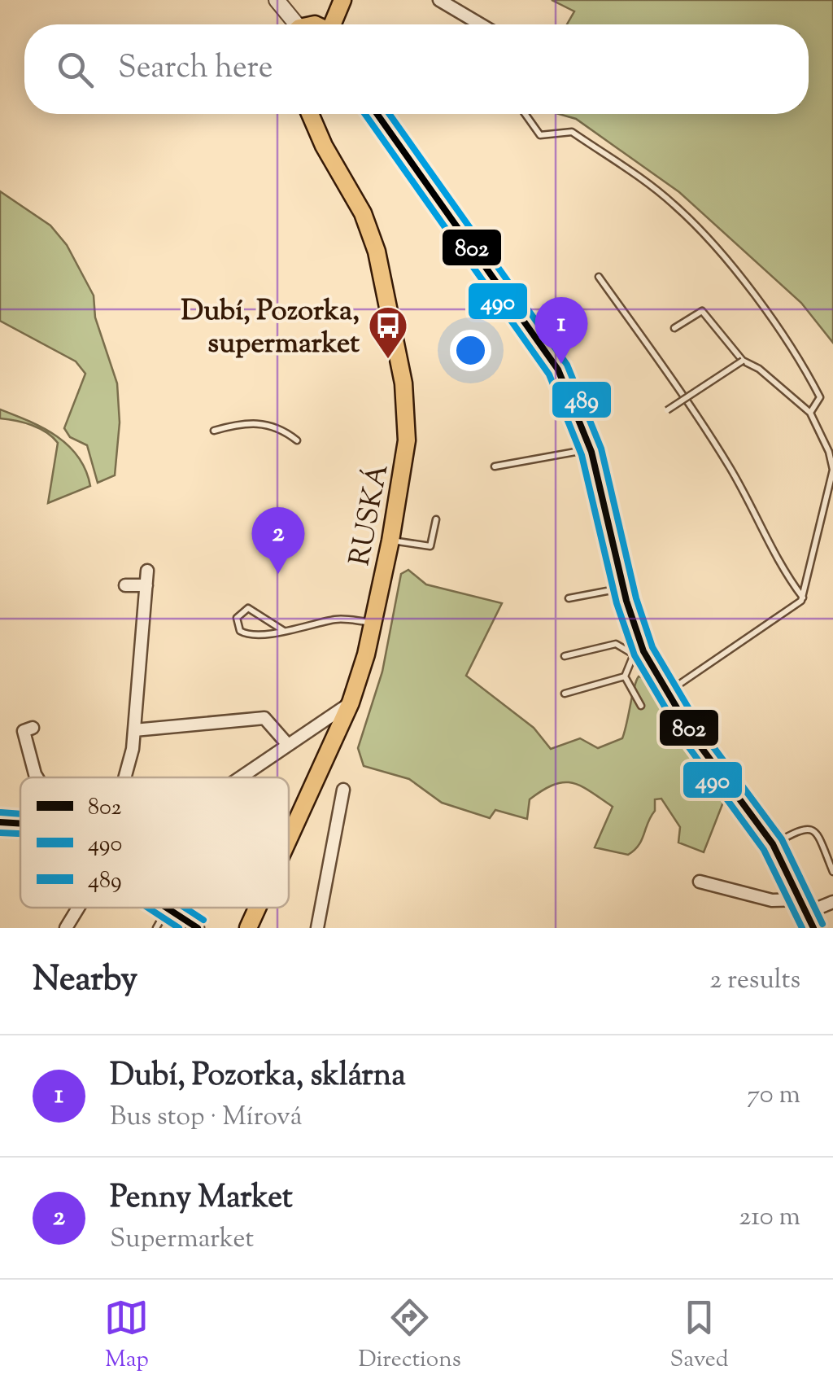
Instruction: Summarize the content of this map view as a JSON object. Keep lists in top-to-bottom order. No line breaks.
{"streets":{"main road":["RUSKÁ"]},"places":{"bus stop":["Dubí, Pozorka, supermarket"]},"lines":["transit line 802","transit line 490","transit line 489"],"legend":["802","490","489"],"page":{"search":"Search here","pins":["1","2"],"heading":["Nearby","2 results"],"list":[{"mark":"1","name":"Dubí, Pozorka, sklárna","note":"Bus stop · Mírová","value":"70 m"},{"mark":"2","name":"Penny Market","note":"Supermarket","value":"210 m"}],"nav":["Map","Directions","Saved"]}}
